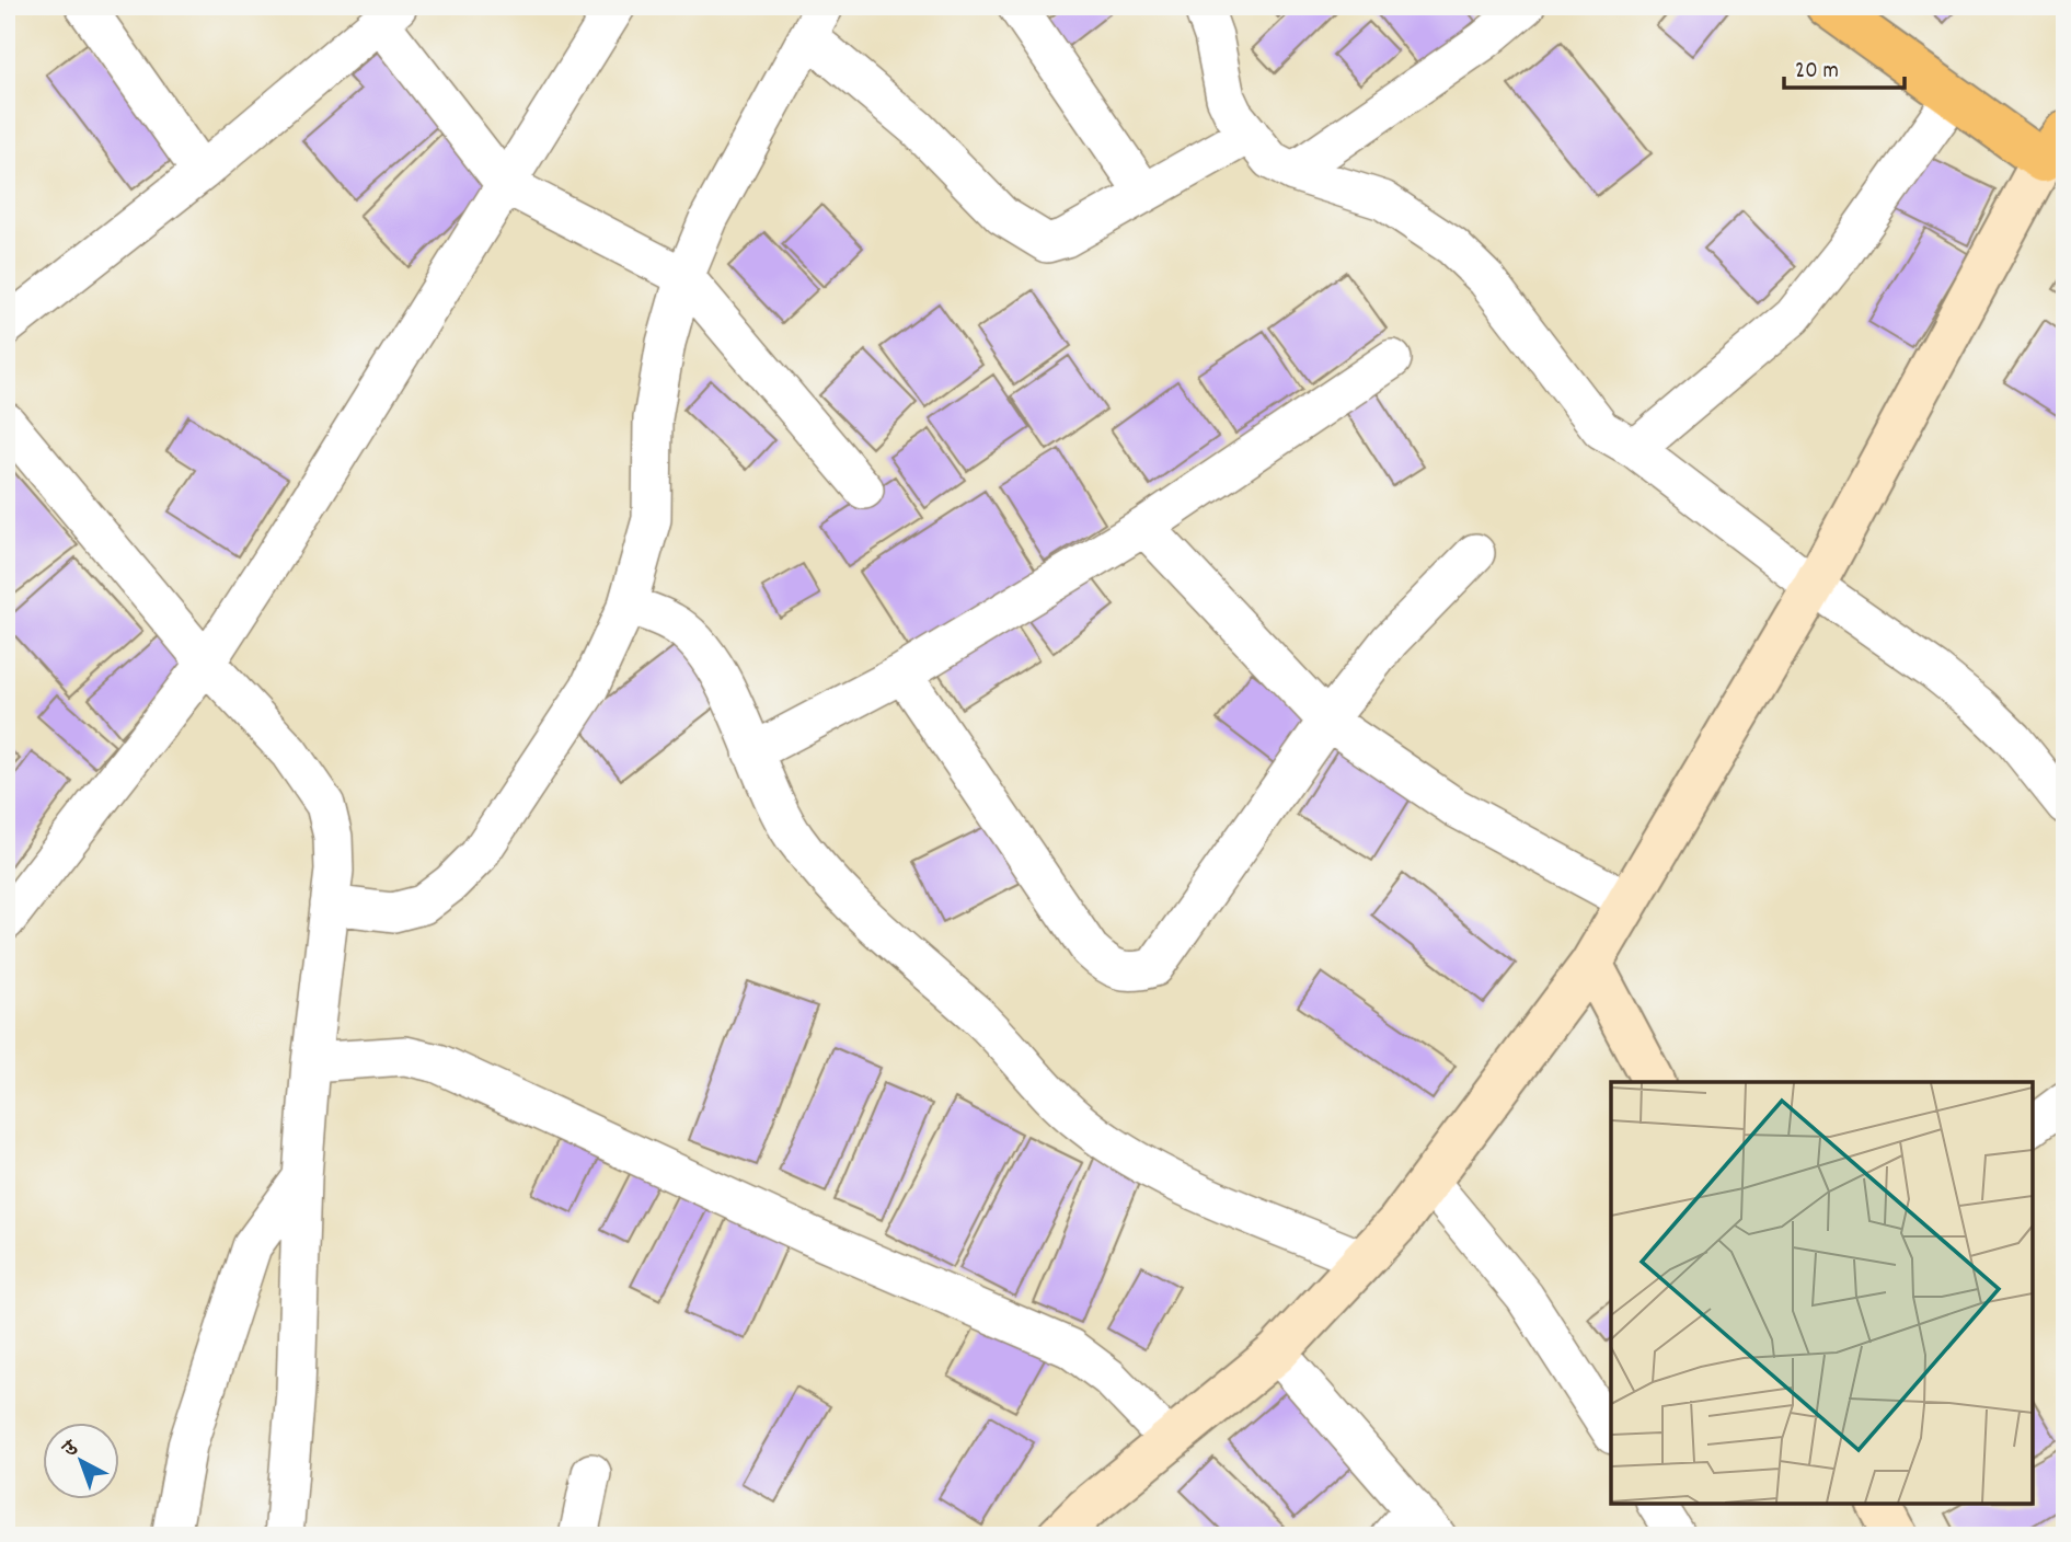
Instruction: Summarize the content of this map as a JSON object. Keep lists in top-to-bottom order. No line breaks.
{"scale_bar":"20 m","north":"top left"}
